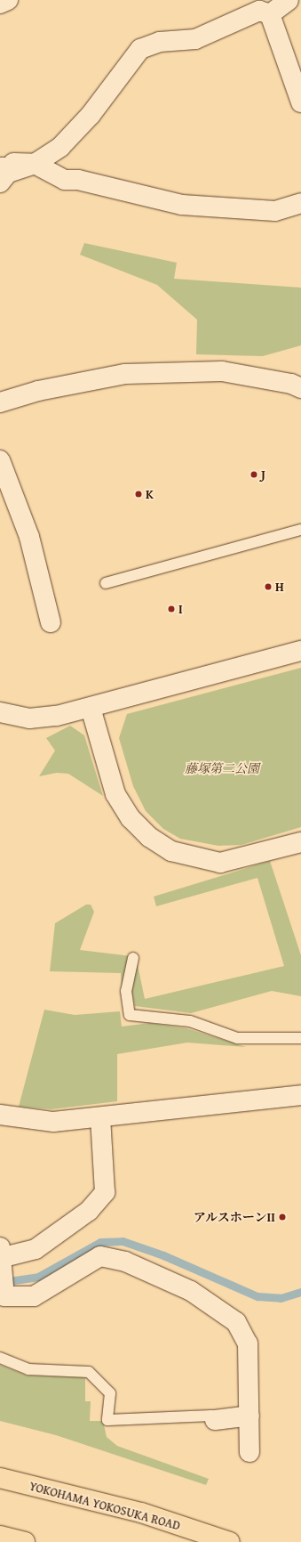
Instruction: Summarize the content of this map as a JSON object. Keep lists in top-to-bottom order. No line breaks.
{"streets":{"highway":["YOKOHAMA YOKOSUKA ROAD"]},"parks":["藤塚第二公園"],"places":["J","K","H","I","アルスホーンⅡ"]}
